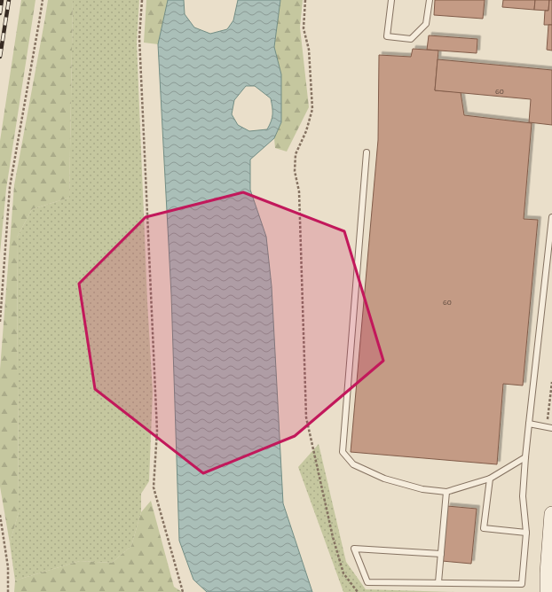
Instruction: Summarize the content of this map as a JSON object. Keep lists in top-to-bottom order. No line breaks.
{"house_numbers":["60","60"]}
